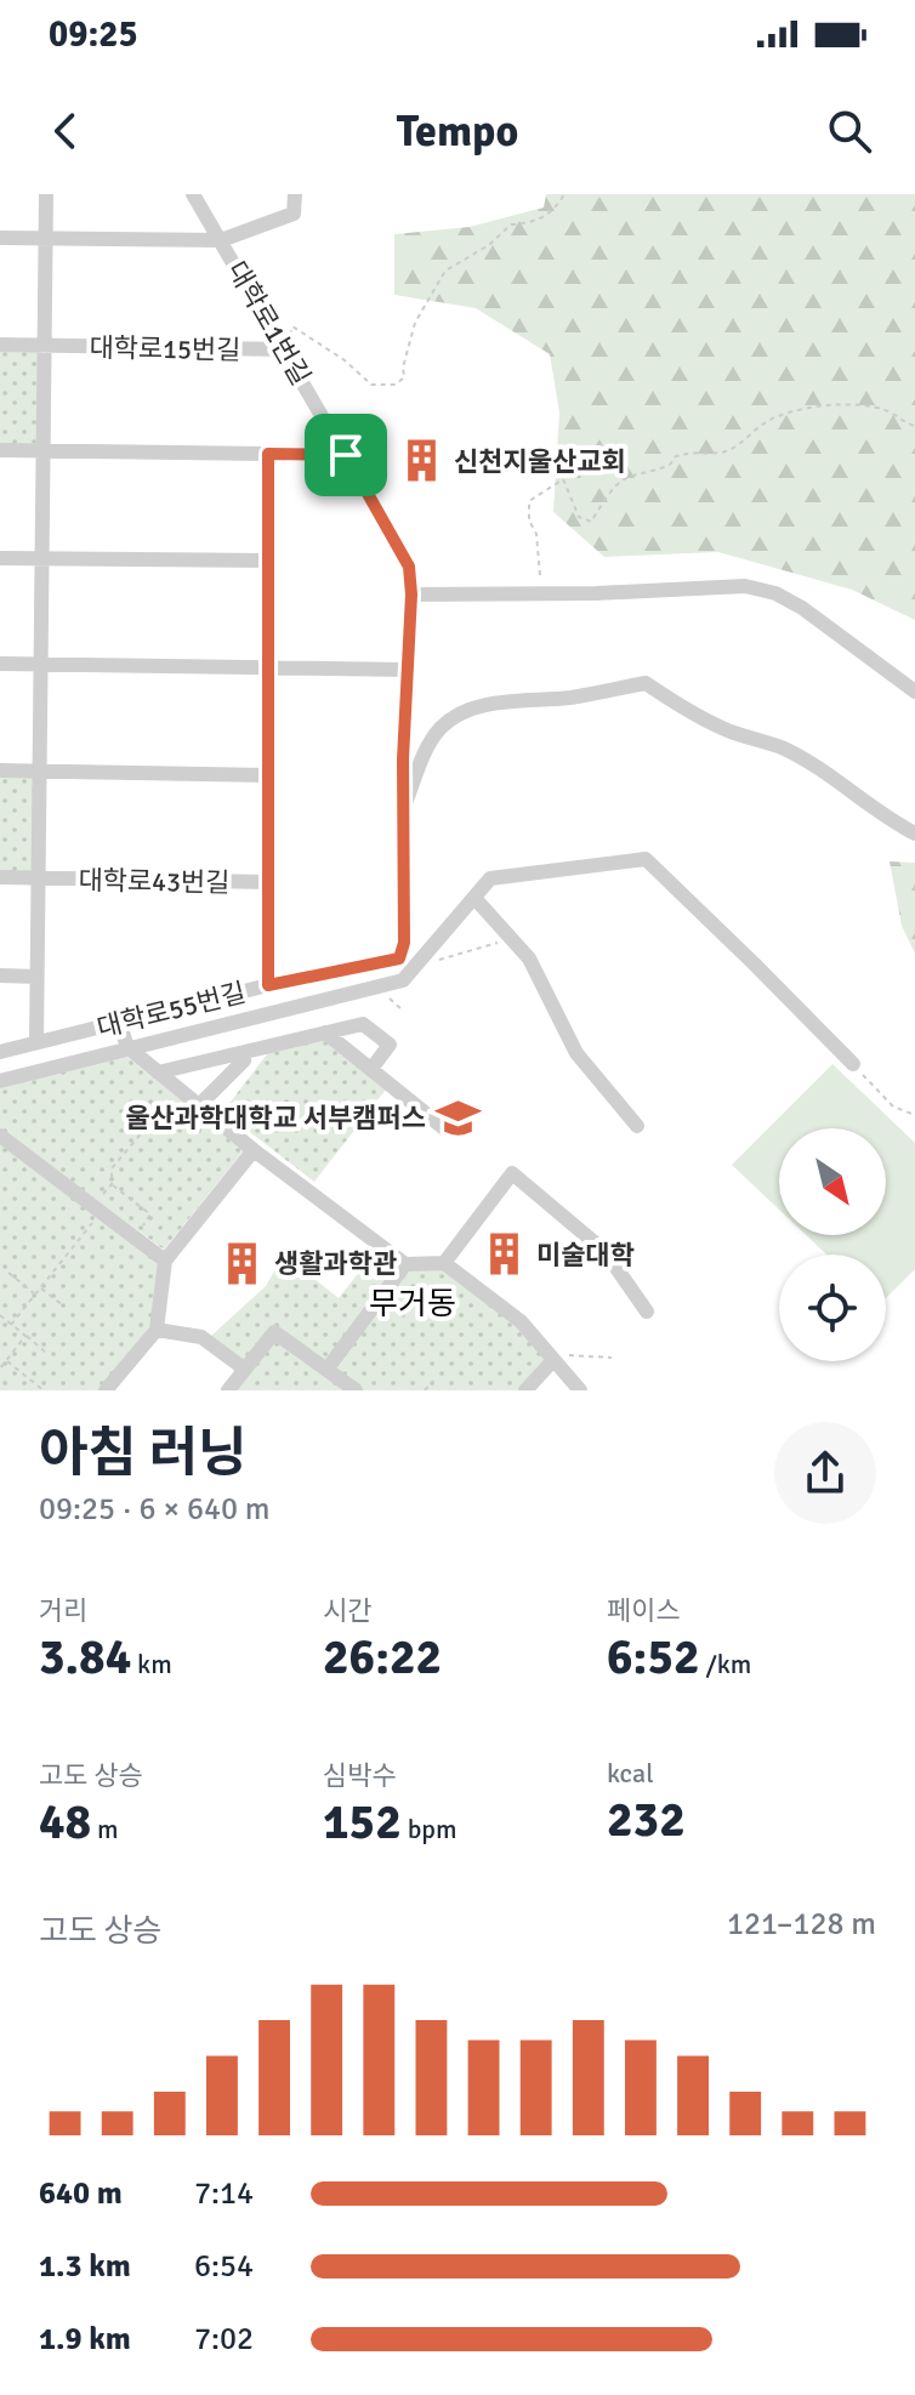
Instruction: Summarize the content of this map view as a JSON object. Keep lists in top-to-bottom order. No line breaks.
{"streets":{"street":["대학로1번길","대학로15번길","대학로43번길","대학로55번길"]},"crossings":[["대학로1번길","대학로15번길"],["대학로1번길","대학로55번길"]],"districts":["무거동"],"places":{"building":["신천지울산교회","미술대학","생활과학관"],"school or university":["울산과학대학교 서부캠퍼스"]},"north":"bottom right","page":{"status":"09:25","header":"Tempo","heading":["아침 러닝","09:25 · 6 × 640 m"],"stats":[["거리","3.84 km"],["시간","26:22"],["페이스","6:52 /km"],["고도 상승","48 m"],["심박수","152 bpm"],["kcal","232"]],"chart":["고도 상승","121–128 m"],"list":[{"name":"640 m","note":"7:14"},{"name":"1.3 km","note":"6:54"},{"name":"1.9 km","note":"7:02"}]}}
